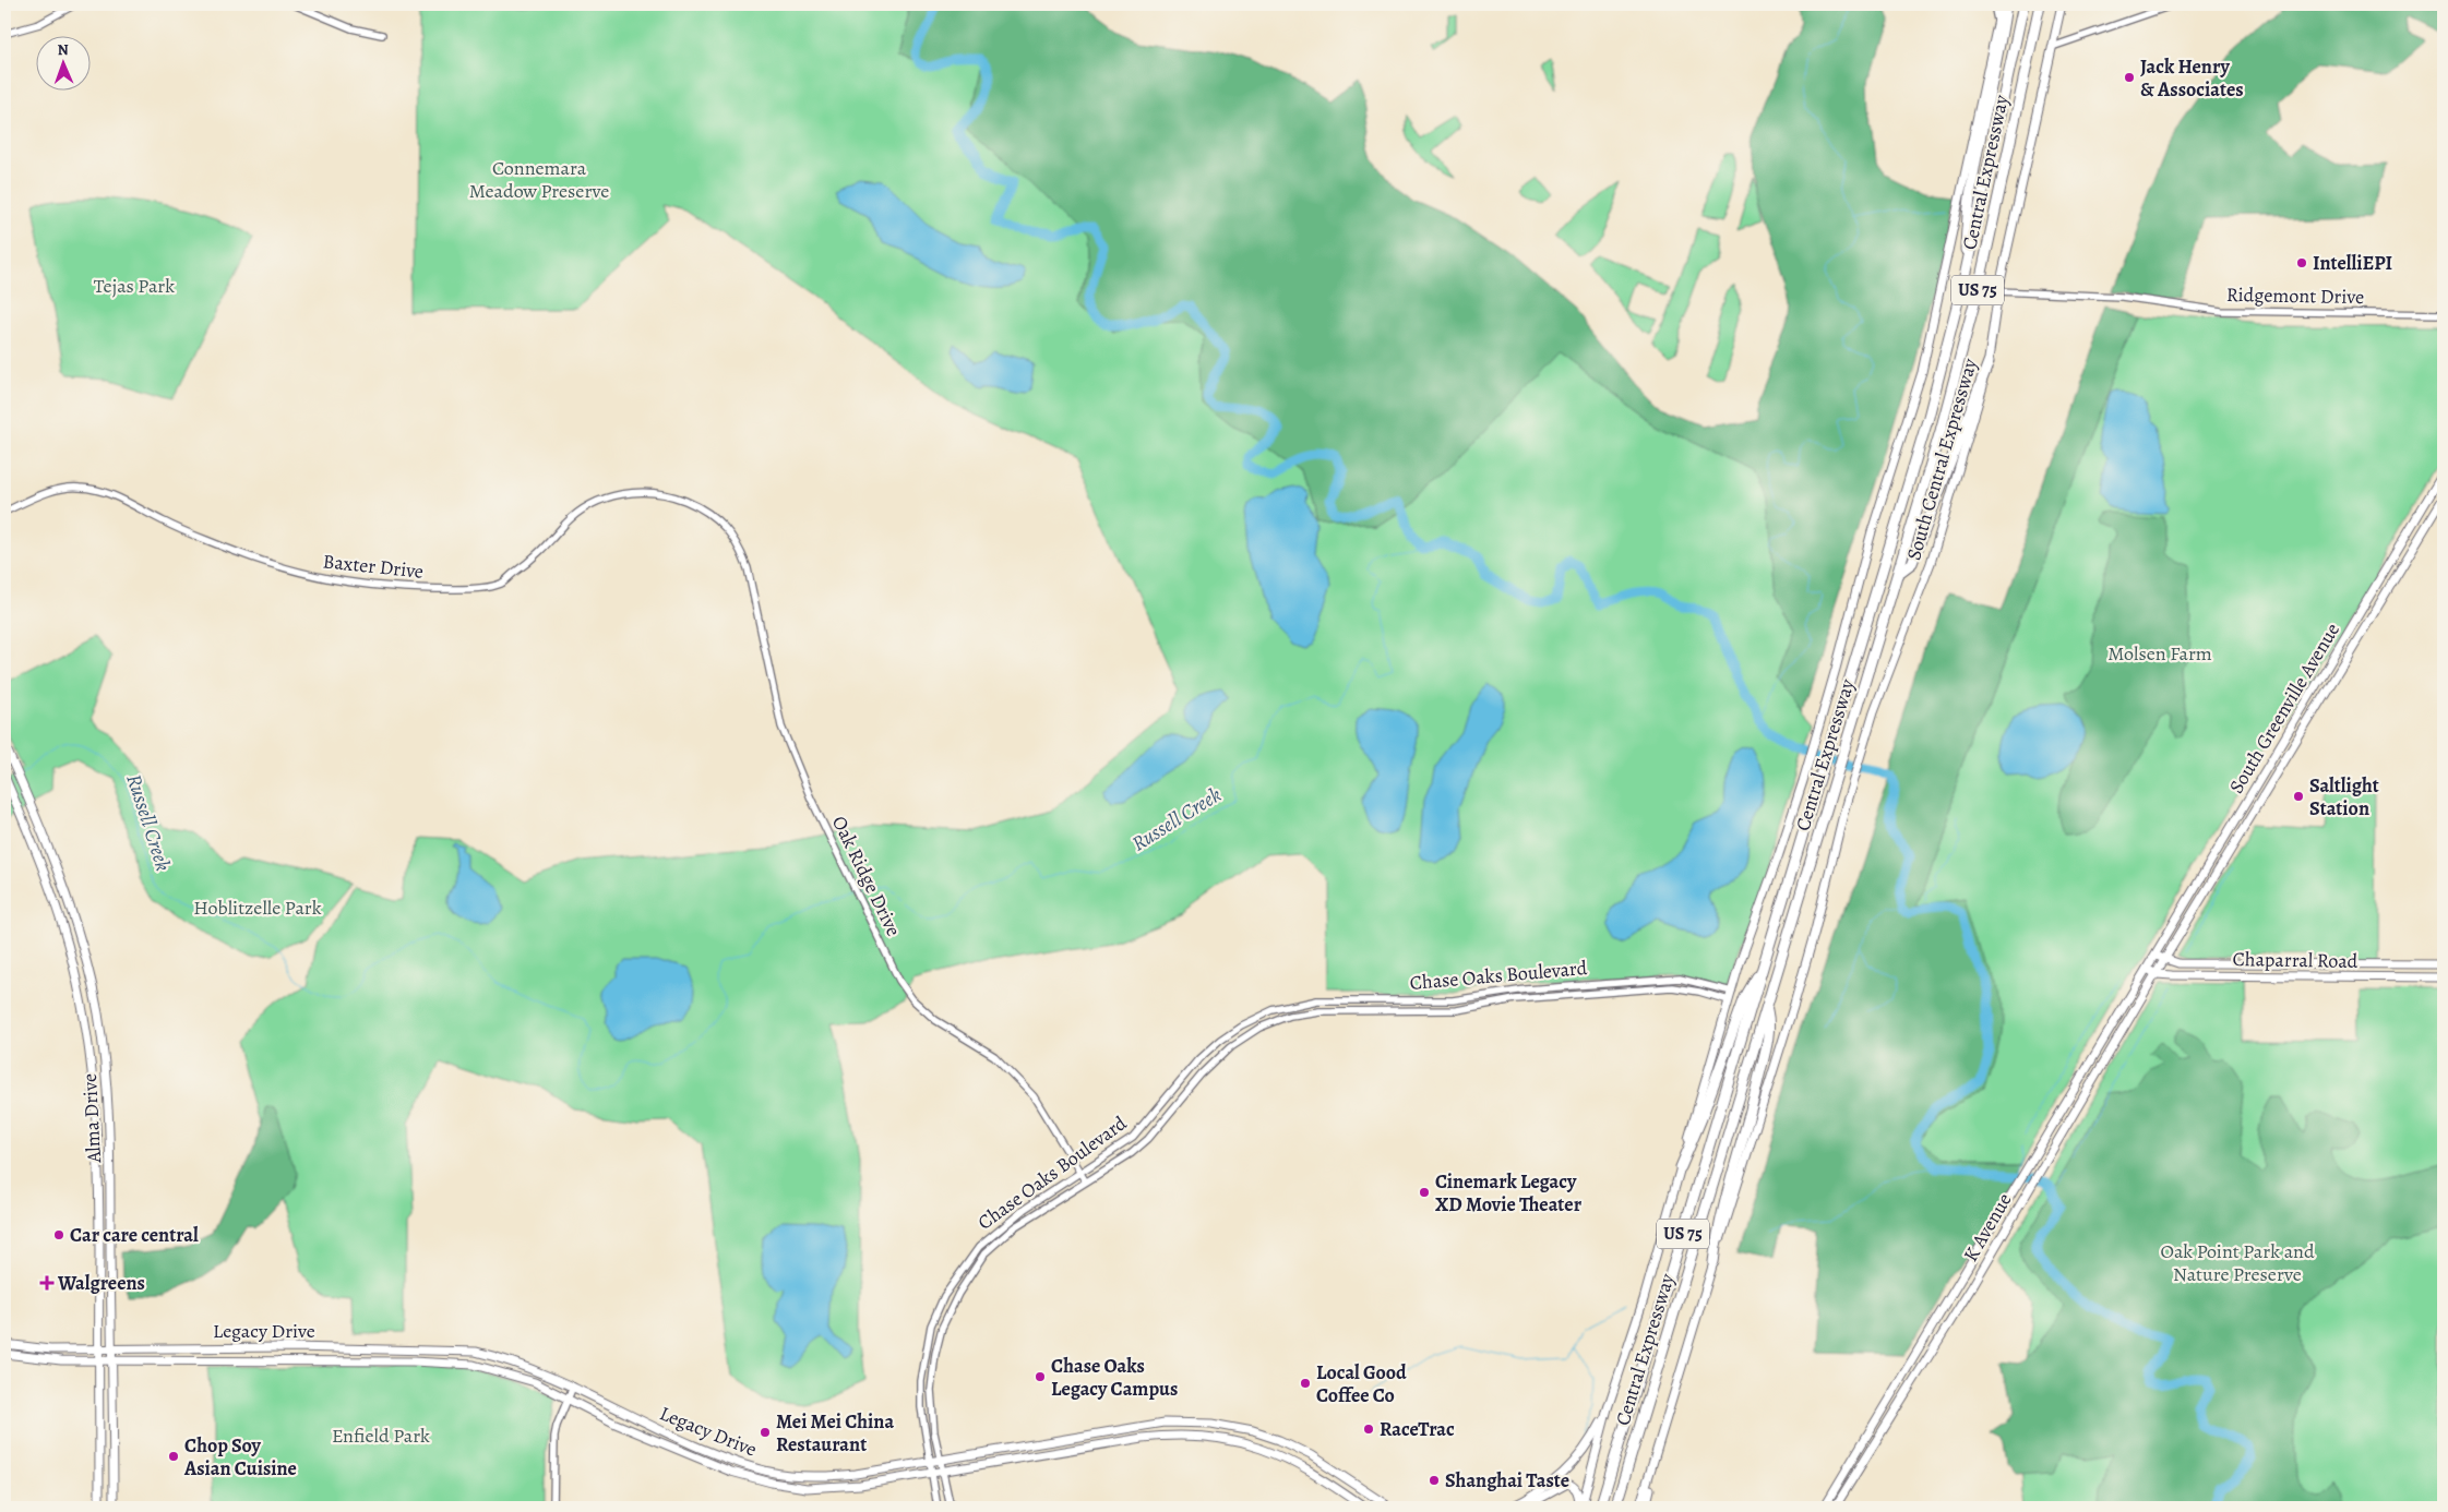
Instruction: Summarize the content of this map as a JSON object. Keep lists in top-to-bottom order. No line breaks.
{"streets":{"highway":["Central Expressway","US 75"],"main road":["South Central Expressway","South Greenville Avenue","Chaparral Road","Alma Drive","K Avenue","Legacy Drive"],"street":["Ridgemont Drive","Baxter Drive","Oak Ridge Drive","Chase Oaks Boulevard"]},"crossings":[["Central Expressway","South Central Expressway"],["Central Expressway","Chase Oaks Boulevard"],["Ridgemont Drive","South Central Expressway"],["Baxter Drive","Oak Ridge Drive"],["South Greenville Avenue","Chaparral Road"],["South Greenville Avenue","K Avenue"],["Oak Ridge Drive","Chase Oaks Boulevard"],["Chaparral Road","K Avenue"],["Chase Oaks Boulevard","Legacy Drive"],["Alma Drive","Legacy Drive"]],"water":["Russell Creek"],"parks":["Connemara Meadow Preserve","Tejas Park","Molsen Farm","Hoblitzelle Park","Oak Point Park and Nature Preserve","Enfield Park"],"places":{"other":["Jack Henry & Associates","IntelliEPI","Saltlight Station","Cinemark Legacy XD Movie Theater","Car care central","Chase Oaks Legacy Campus","Local Good Coffee Co","RaceTrac","Mei Mei China Restaurant","Chop Soy Asian Cuisine","Shanghai Taste"],"health":["Walgreens"]},"north":"top"}
